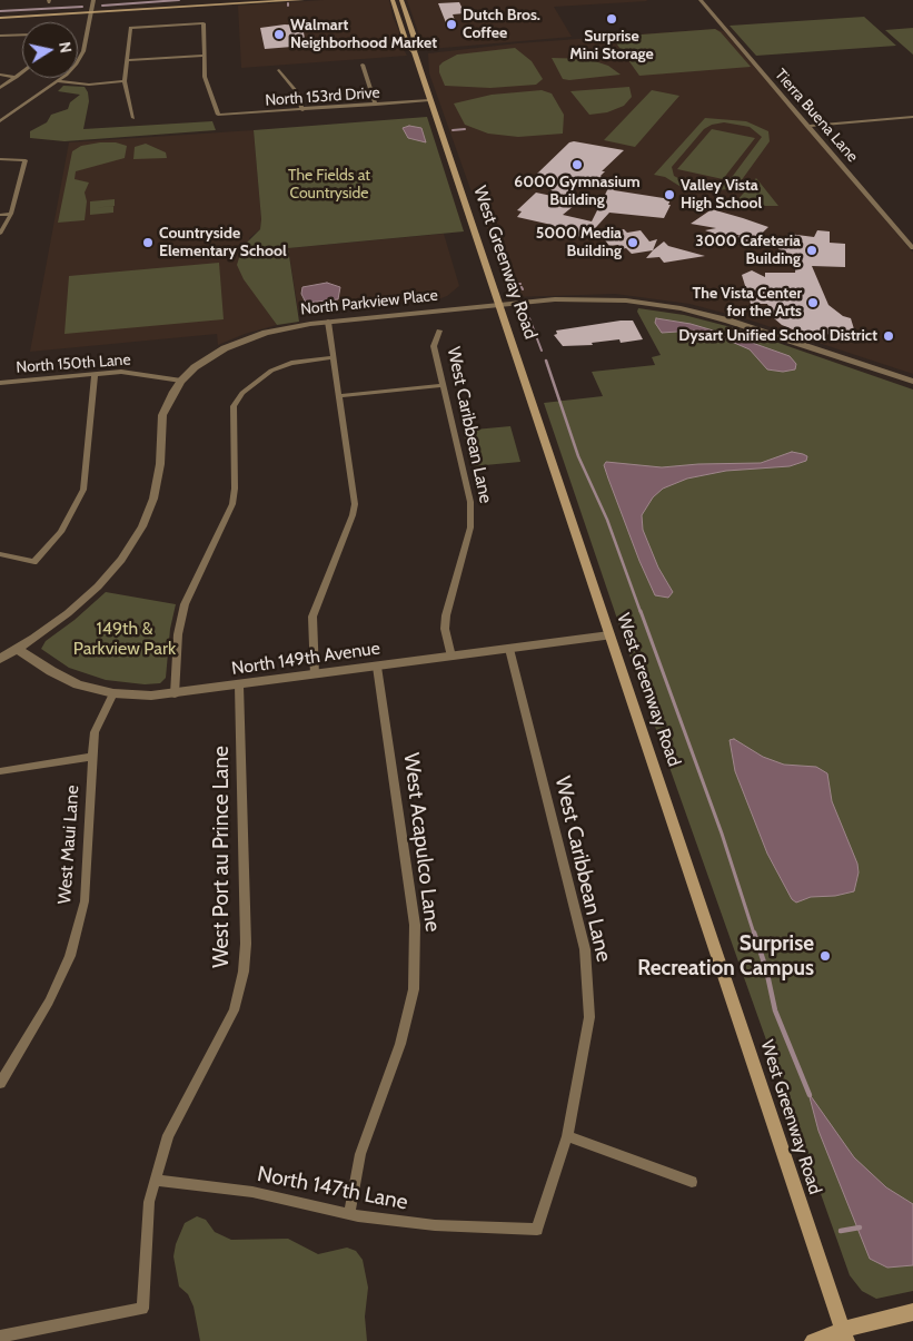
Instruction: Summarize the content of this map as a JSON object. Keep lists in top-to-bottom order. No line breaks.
{"streets":{"main road":["West Greenway Road"],"street":["North 153rd Drive","Tierra Buena Lane","North Parkview Place","North 150th Lane","West Caribbean Lane","North 149th Avenue","West Acapulco Lane","West Maui Lane","West Port au Prince Lane","North 147th Lane"]},"crossings":[["North 153rd Drive","West Greenway Road"],["West Greenway Road","North Parkview Place"],["West Greenway Road","North 149th Avenue"],["North Parkview Place","North 150th Lane"],["North Parkview Place","North 149th Avenue"],["West Caribbean Lane","North 149th Avenue"],["West Caribbean Lane","North 147th Lane"],["North 149th Avenue","West Acapulco Lane"],["North 149th Avenue","West Maui Lane"],["North 149th Avenue","West Port au Prince Lane"],["West Acapulco Lane","North 147th Lane"],["West Port au Prince Lane","North 147th Lane"]],"parks":["The Fields at Countryside","149th & Parkview Park"],"places":["Surprise Mini Storage","Dutch Bros. Coffee","Walmart Neighborhood Market","6000 Gymnasium Building","Valley Vista High School","Countryside Elementary School","5000 Media Building","3000 Cafeteria Building","The Vista Center for the Arts","Dysart Unified School District","Surprise Recreation Campus"],"north":"right"}
